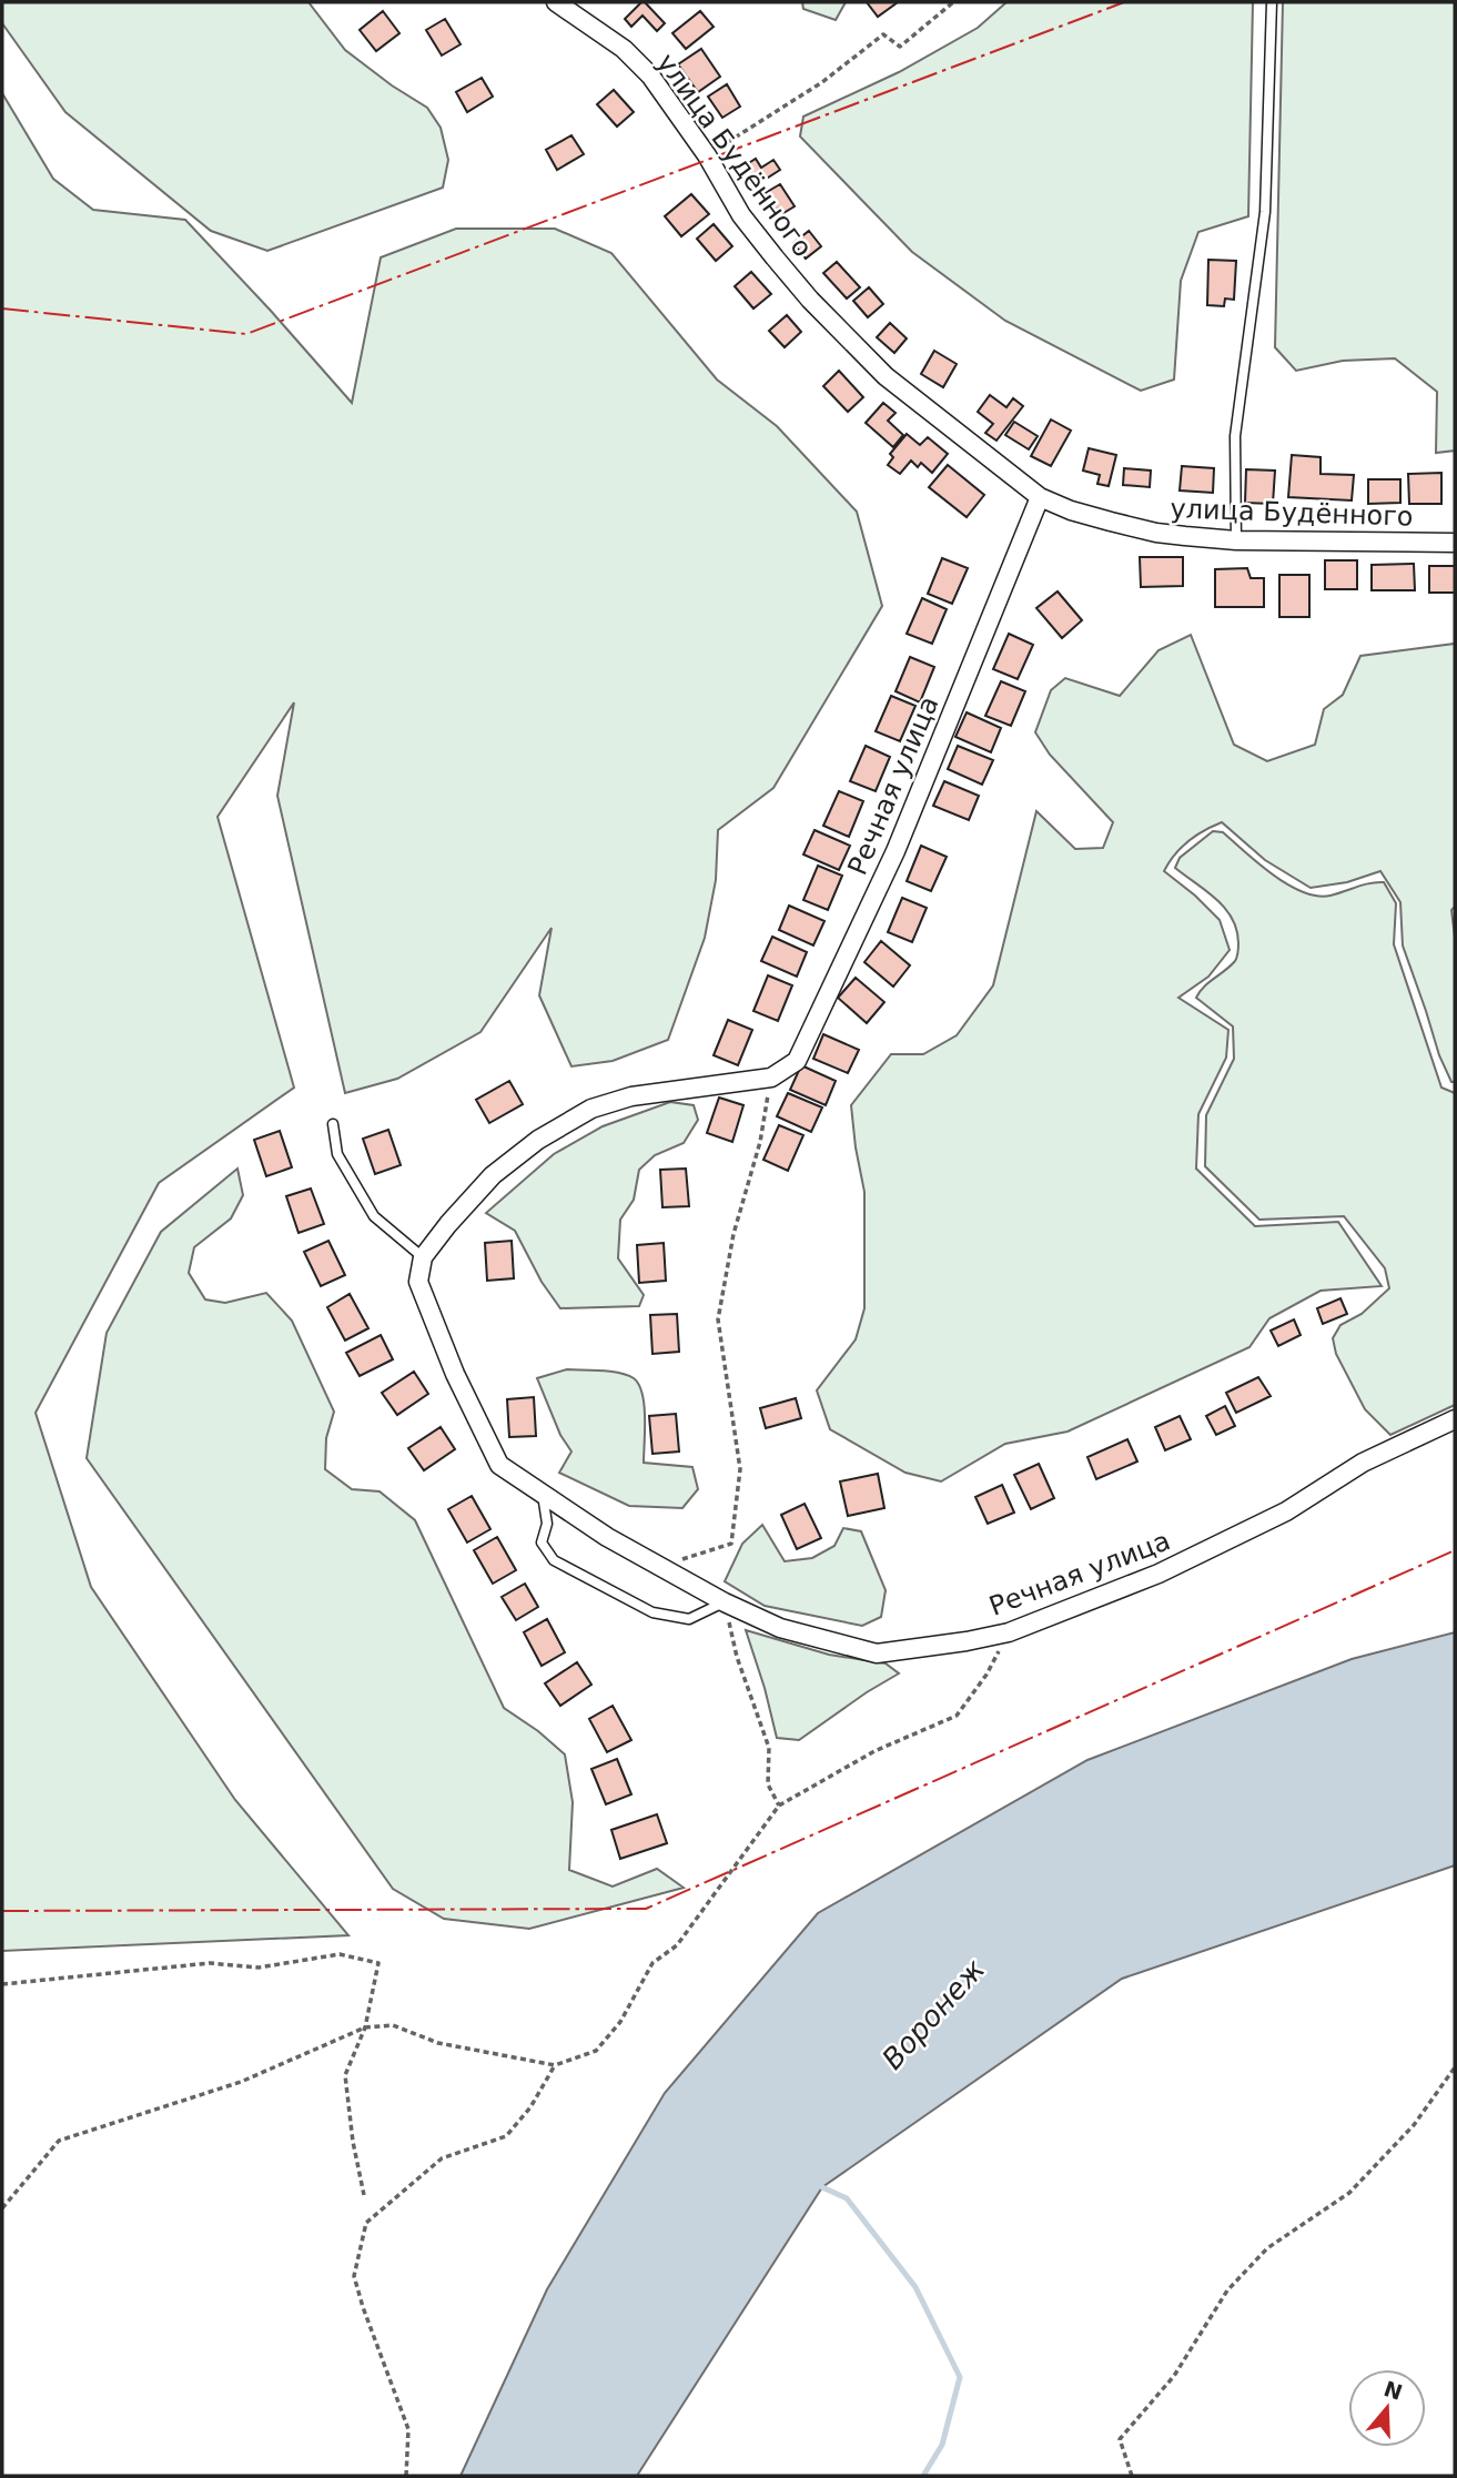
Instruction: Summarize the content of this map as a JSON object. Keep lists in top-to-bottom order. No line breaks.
{"streets":{"street":["улица Будённого","Речная улица"]},"crossings":[["улица Будённого","Речная улица"]],"water":["Воронеж"],"north":"top"}
